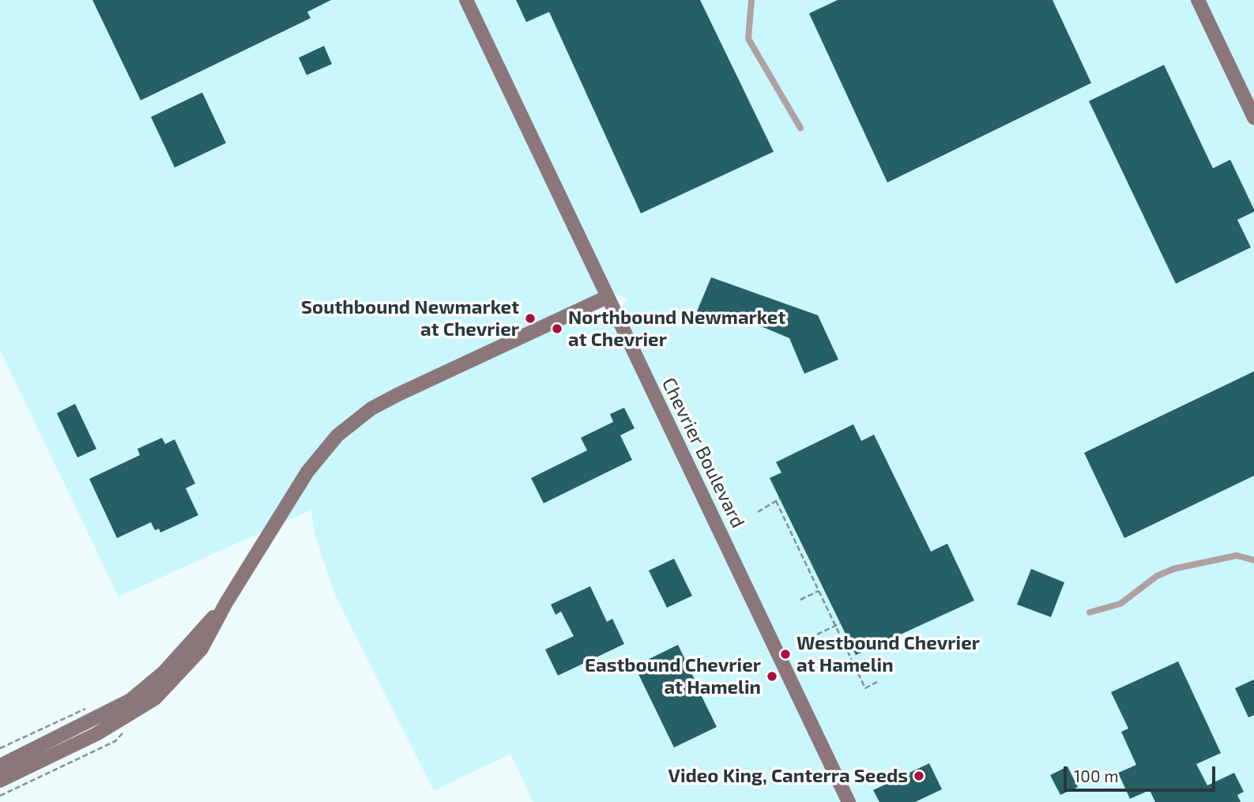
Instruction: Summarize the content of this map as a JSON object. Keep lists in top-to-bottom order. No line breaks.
{"streets":{"street":["Chevrier Boulevard"]},"places":["Southbound Newmarket at Chevrier","Northbound Newmarket at Chevrier","Westbound Chevrier at Hamelin","Eastbound Chevrier at Hamelin","Video King, Canterra Seeds"],"scale_bar":"100 m"}
